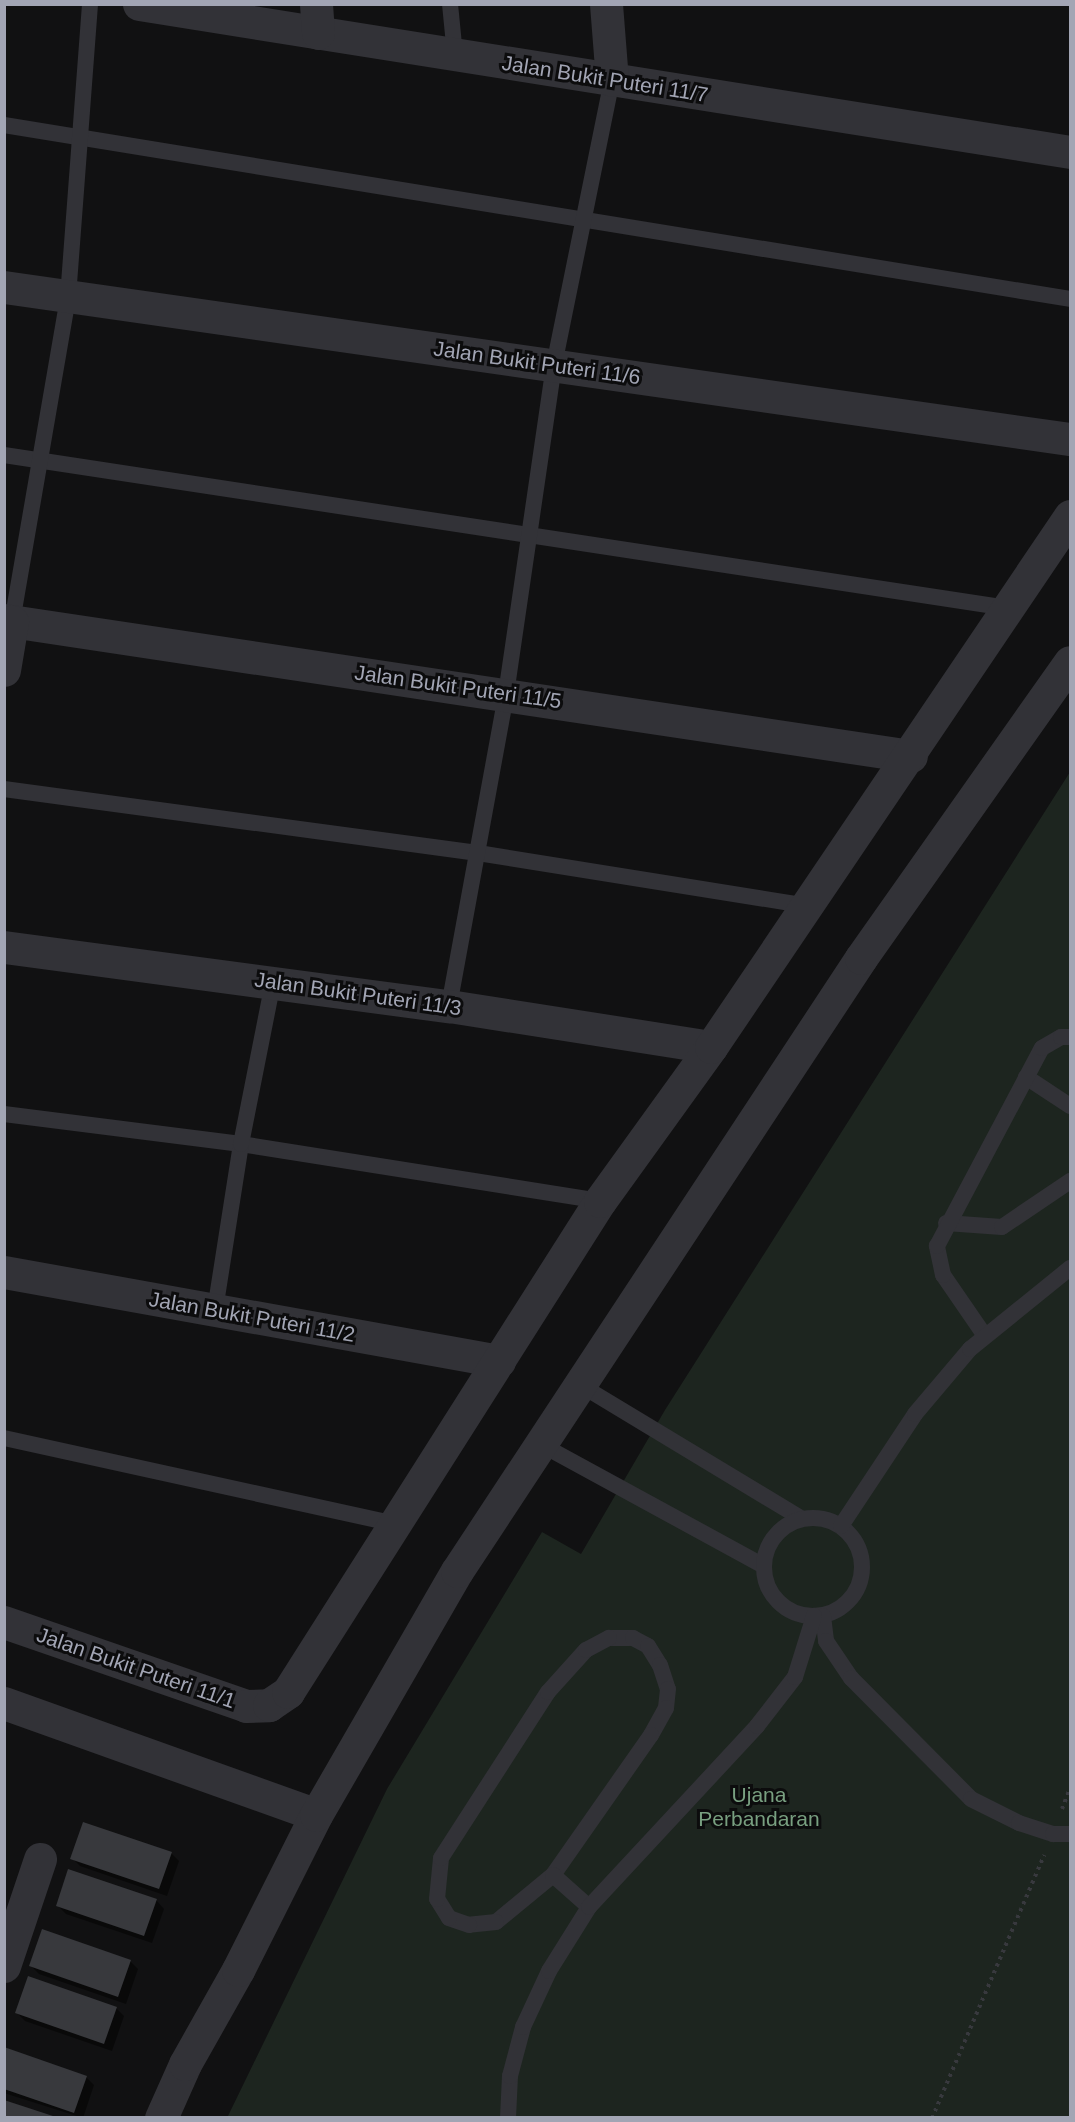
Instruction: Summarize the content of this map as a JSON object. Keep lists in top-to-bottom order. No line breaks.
{"streets":{"street":["Jalan Bukit Puteri 11/7","Jalan Bukit Puteri 11/6","Jalan Bukit Puteri 11/5","Jalan Bukit Puteri 11/3","Jalan Bukit Puteri 11/2","Jalan Bukit Puteri 11/1"]},"parks":["Ujana Perbandaran"]}
